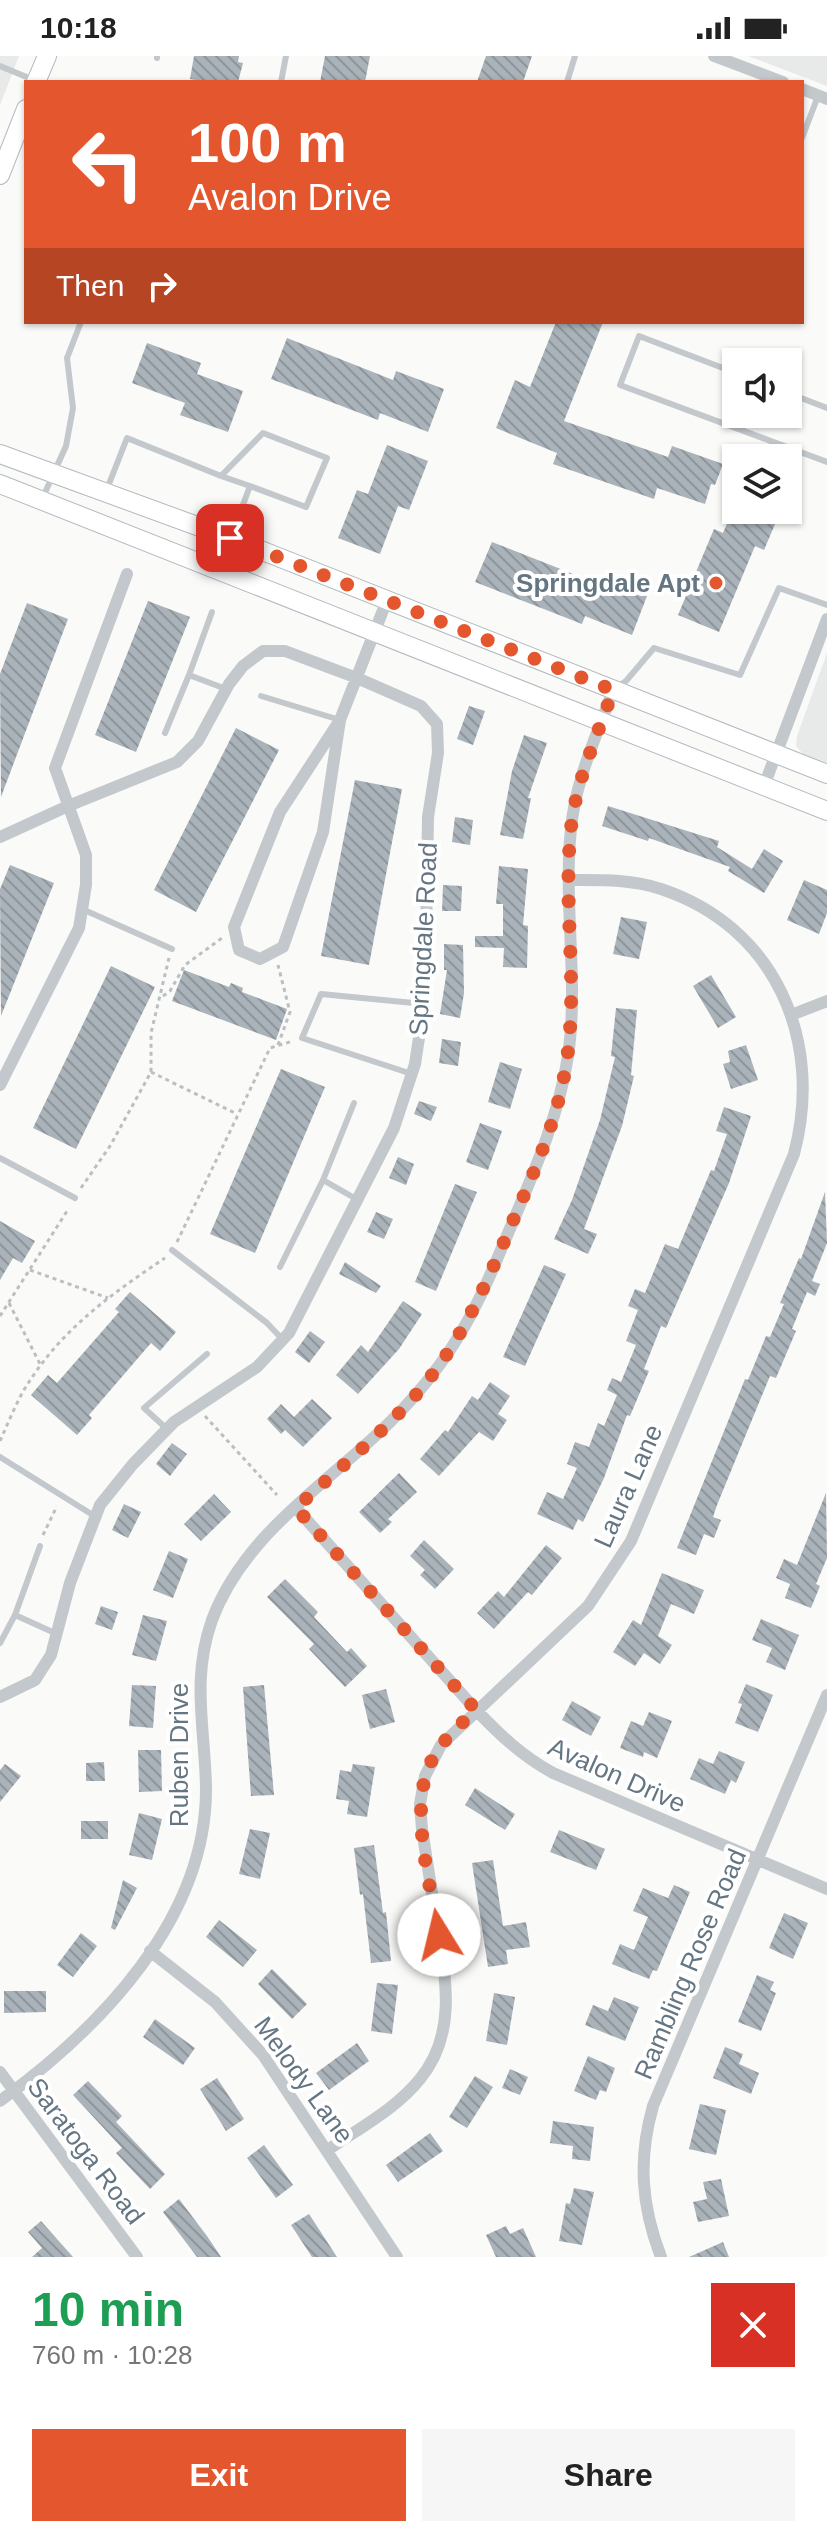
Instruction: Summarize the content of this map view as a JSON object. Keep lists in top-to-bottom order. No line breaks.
{"streets":{"street":["Springdale Road","Laura Lane","Ruben Drive","Avalon Drive","Rambling Rose Road","Melody Lane","Saratoga Road"]},"crossings":[["Laura Lane","Ruben Drive"],["Laura Lane","Avalon Drive"],["Laura Lane","Melody Lane"],["Ruben Drive","Avalon Drive"],["Ruben Drive","Melody Lane"],["Ruben Drive","Saratoga Road"],["Avalon Drive","Rambling Rose Road"]],"places":["Springdale Apt"],"page":{"status":"10:18","turn":["100 m","Avalon Drive"],"then":"Then","heading":["10 min","760 m · 10:28"],"buttons":["Exit","Share"]}}
